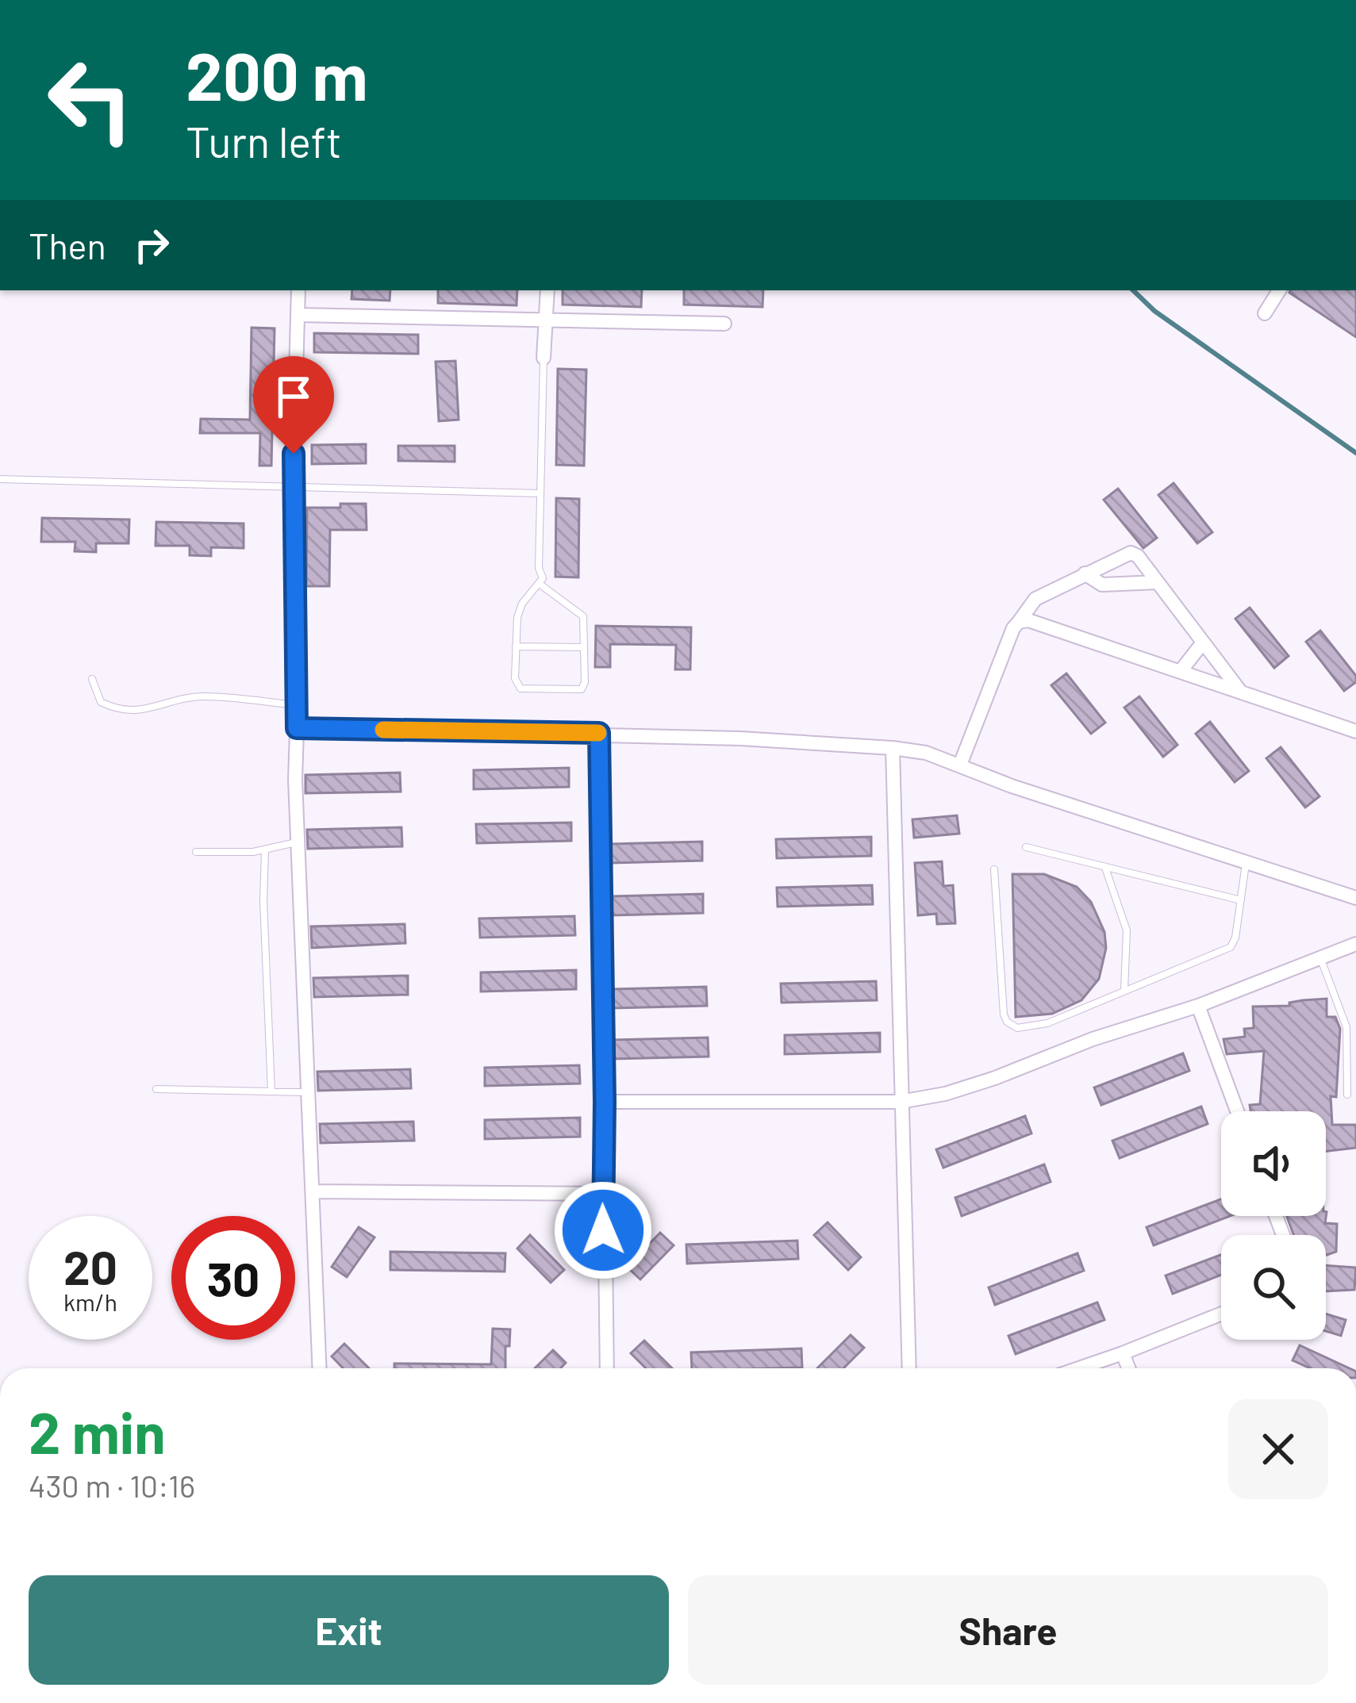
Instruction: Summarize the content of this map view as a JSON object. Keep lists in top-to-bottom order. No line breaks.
{"page":{"turn":["200 m","Turn left"],"then":"Then","speed":"20 km/h","limit":"30","heading":["2 min","430 m · 10:16"],"buttons":["Exit","Share"]}}
